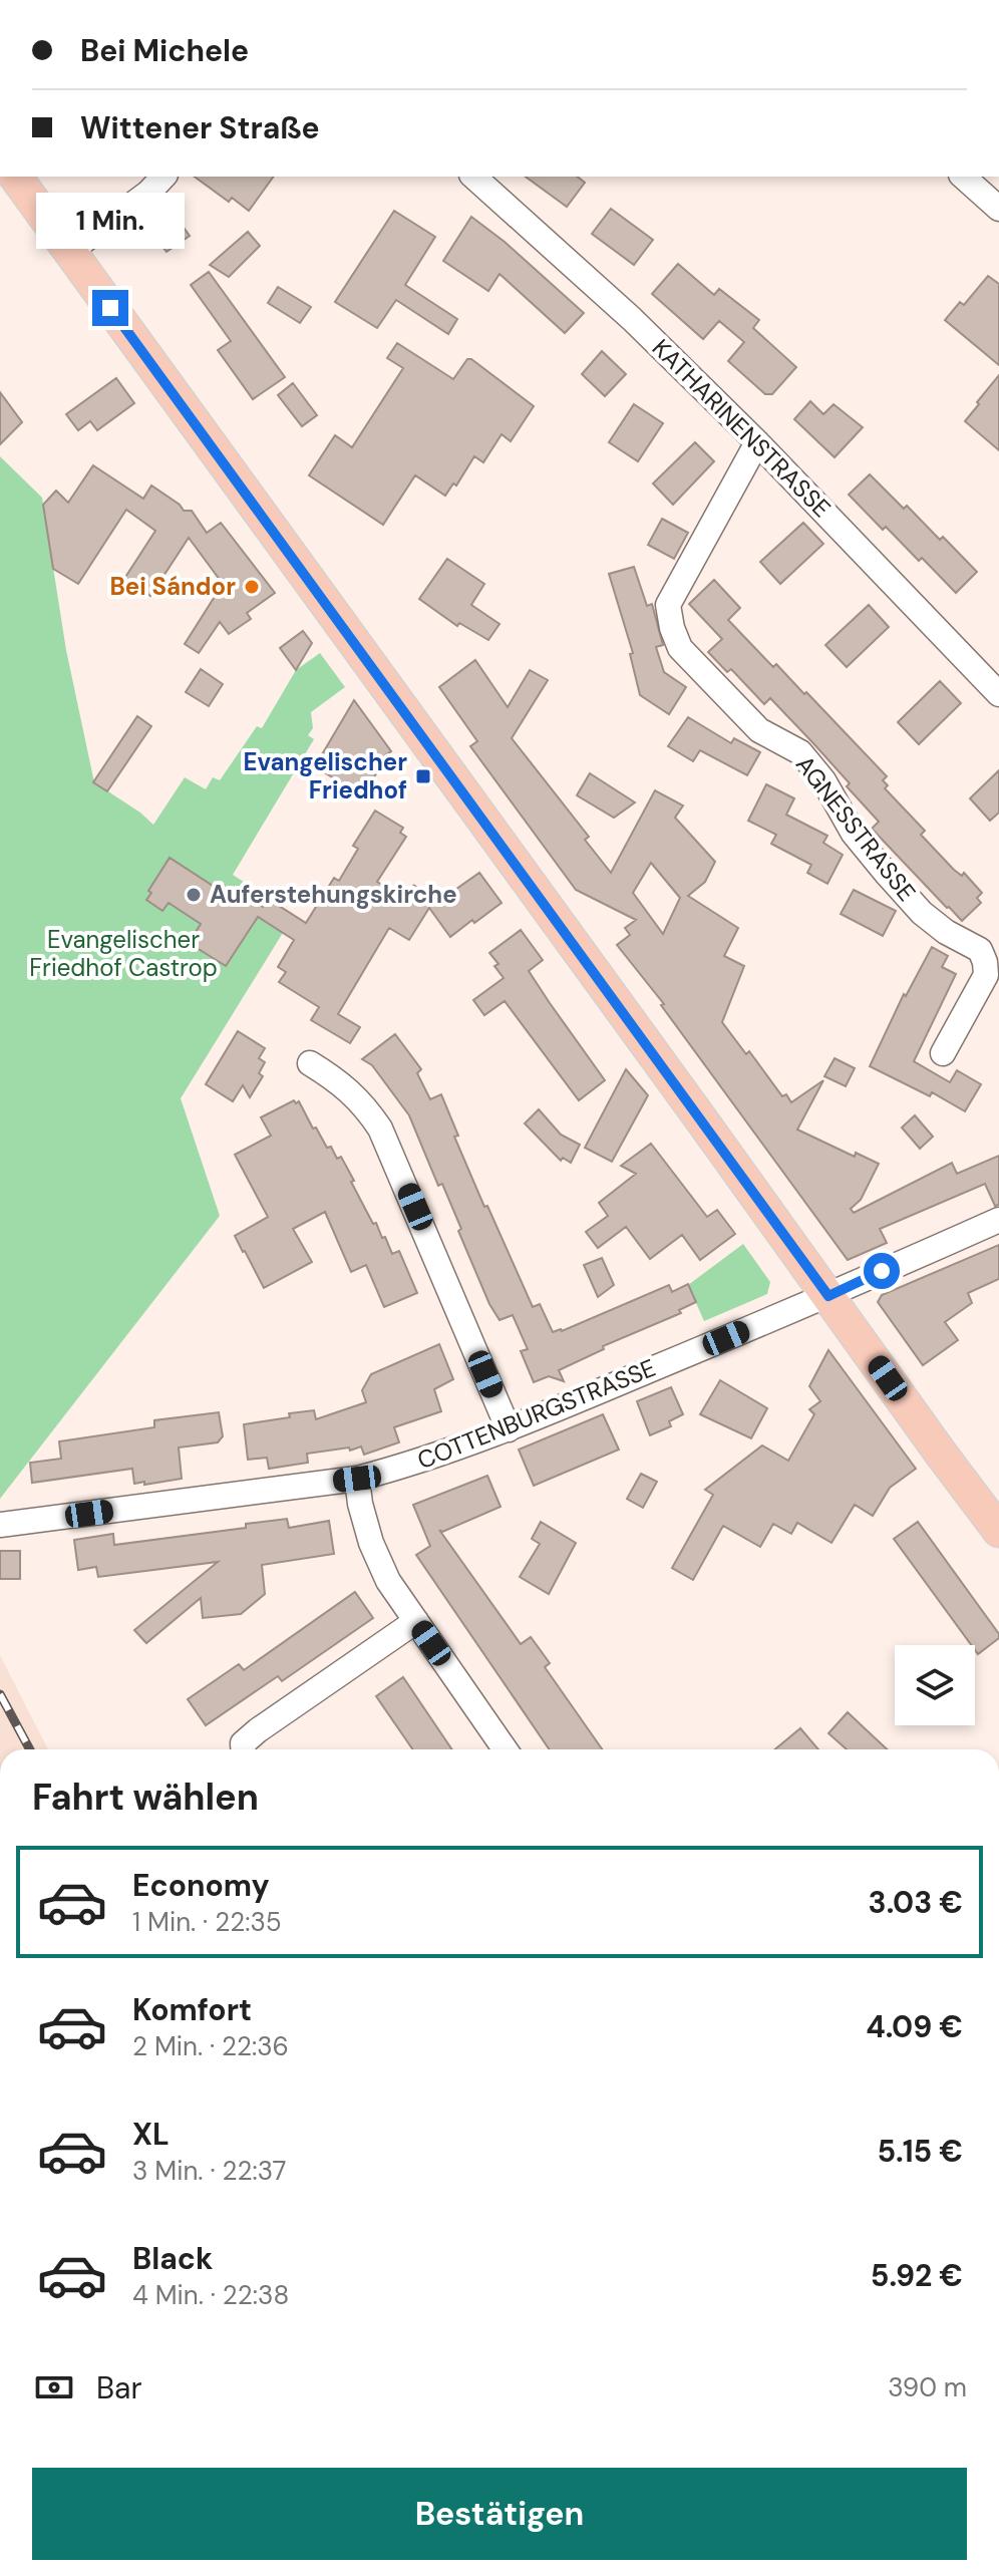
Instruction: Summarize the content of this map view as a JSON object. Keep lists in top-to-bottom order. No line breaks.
{"streets":{"street":["KATHARINENSTRASSE","AGNESSTRASSE","COTTENBURGSTRASSE"]},"crossings":[["KATHARINENSTRASSE","AGNESSTRASSE"]],"parks":["Evangelischer Friedhof Castrop"],"places":{"other":["Bei Sándor","Auferstehungskirche"],"transit":["Evangelischer Friedhof"]},"page":{"banner":["Bei Michele","Wittener Straße"],"bubble":"1 Min.","heading":"Fahrt wählen","list":[{"name":"Economy","note":"1 Min. · 22:35","value":"3.03 €"},{"name":"Komfort","note":"2 Min. · 22:36","value":"4.09 €"},{"name":"XL","note":"3 Min. · 22:37","value":"5.15 €"},{"name":"Black","note":"4 Min. · 22:38","value":"5.92 €"}],"pay":["Bar","390 m"],"buttons":"Bestätigen"}}
